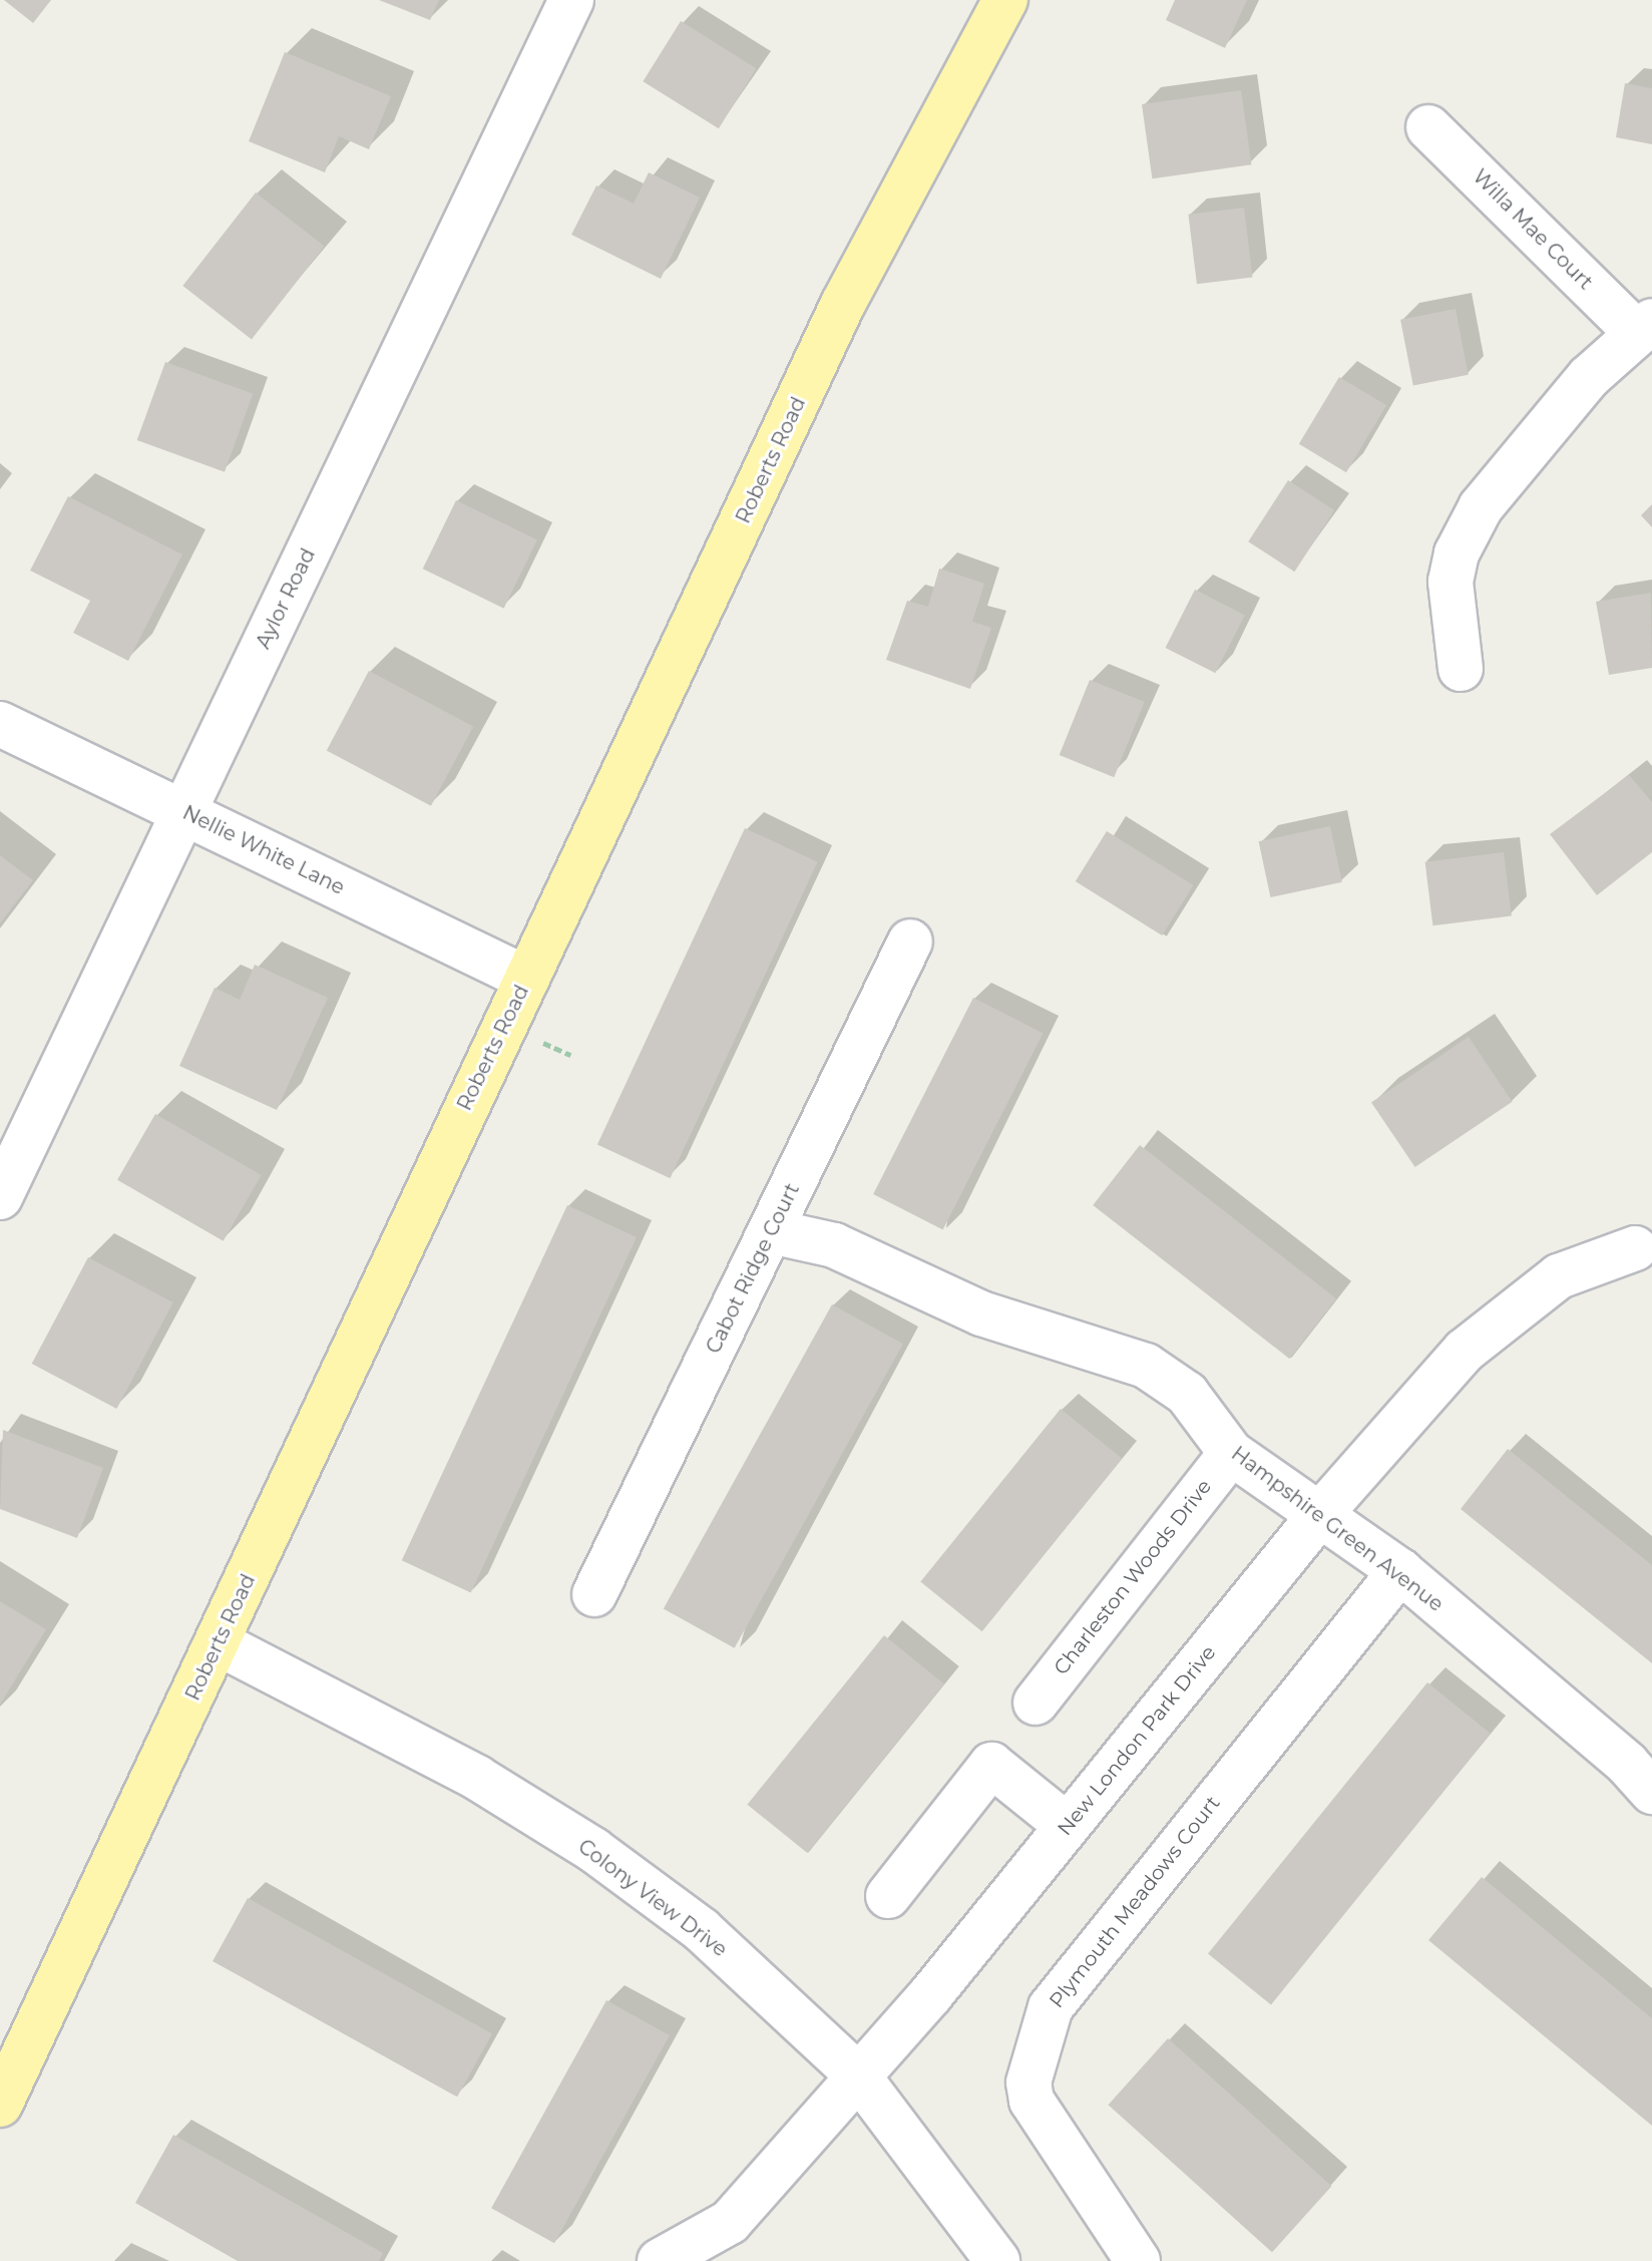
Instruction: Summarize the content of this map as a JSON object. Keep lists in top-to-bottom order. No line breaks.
{"streets":{"main road":["Roberts Road"],"street":["Willa Mae Court","Aylor Road","Nellie White Lane","Cabot Ridge Court","Hampshire Green Avenue","Charleston Woods Drive","New London Park Drive","Colony View Drive","Plymouth Meadows Court"]},"crossings":[["Roberts Road","Nellie White Lane"],["Roberts Road","Colony View Drive"],["Aylor Road","Nellie White Lane"],["Cabot Ridge Court","Hampshire Green Avenue"],["Hampshire Green Avenue","Charleston Woods Drive"],["Hampshire Green Avenue","New London Park Drive"],["Hampshire Green Avenue","Plymouth Meadows Court"],["New London Park Drive","Colony View Drive"]]}
